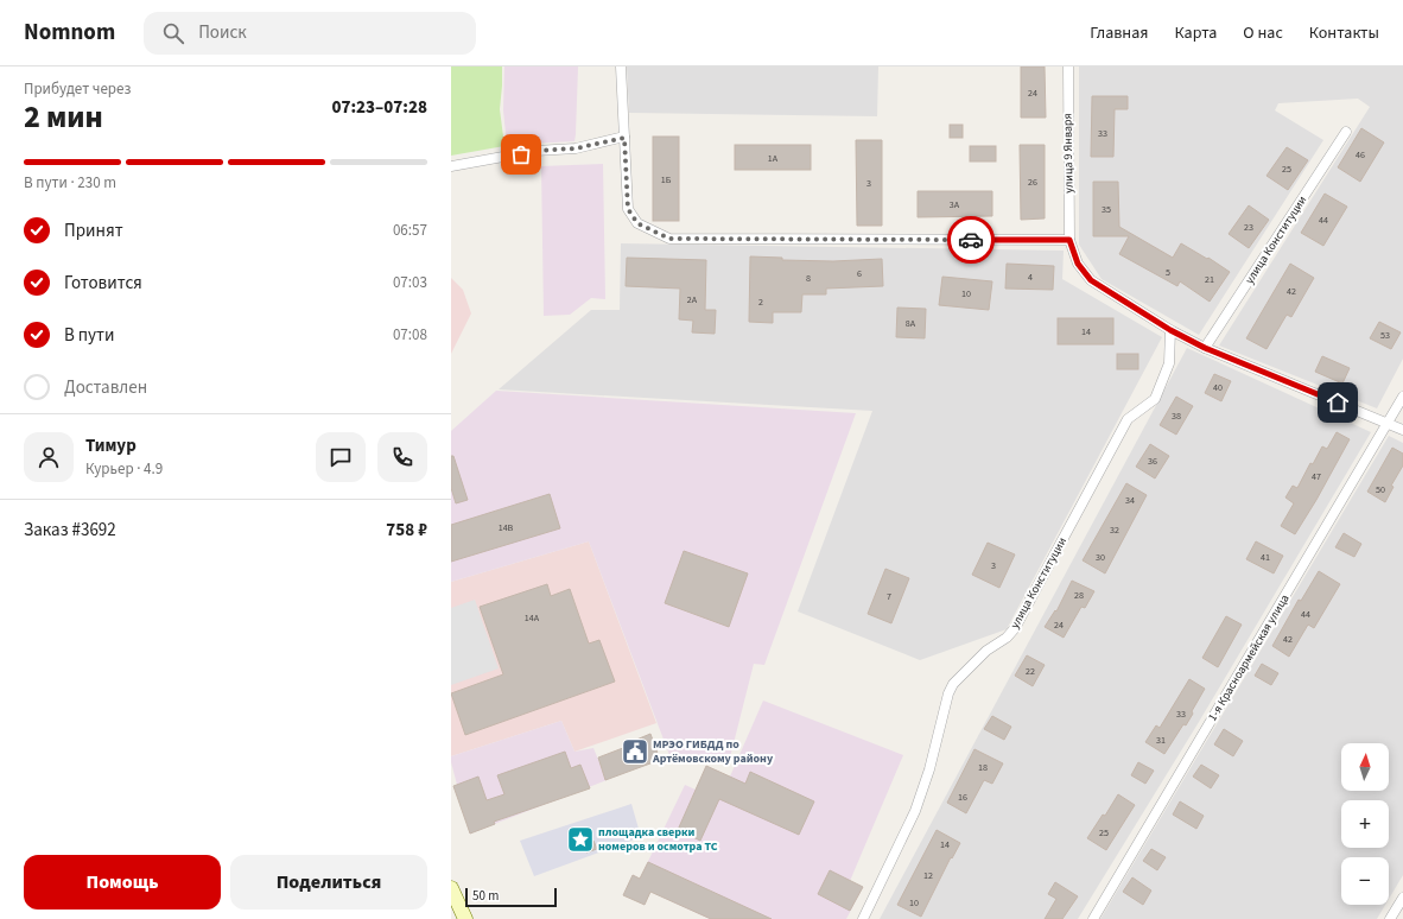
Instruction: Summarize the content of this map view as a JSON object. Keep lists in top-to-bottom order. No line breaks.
{"streets":{"street":["улица 9 Января","улица Конституции","1-я Красноармейская улица"]},"crossings":[["улица 9 Января","улица Конституции"],["улица 9 Января","1-я Красноармейская улица"]],"places":{"public building":["МРЭО ГИБДД по Артёмовскому району"],"place":["площадка сверки номеров и осмотра ТС"]},"house_numbers":["24","33","46","1А","25","1Б","26","3","3А","35","44","23","5","6","4","8","21","42","10","2А","2","8А","14","53","40","38","36","47","50","34","14В","32","30","41","3","28","7","44","14А","24","42","22","33","31","18","16","25","14","12","10"],"scale_bar":"50 m","north":"top","page":{"header":"Nomnom","search":"Поиск","nav":["Главная","Карта","О нас","Контакты"],"heading":["2 мин","Прибудет через","07:23–07:28"],"panel":["Тимур","Курьер · 4.9","Заказ #3692","758 ₽"],"bar":"В пути · 230 m","list":[["Принят","06:57"],["Готовится","07:03"],["В пути","07:08"],"Доставлен"],"map_buttons":["+","−"],"buttons":["Помощь","Поделиться"],"scale":"50 m"}}
